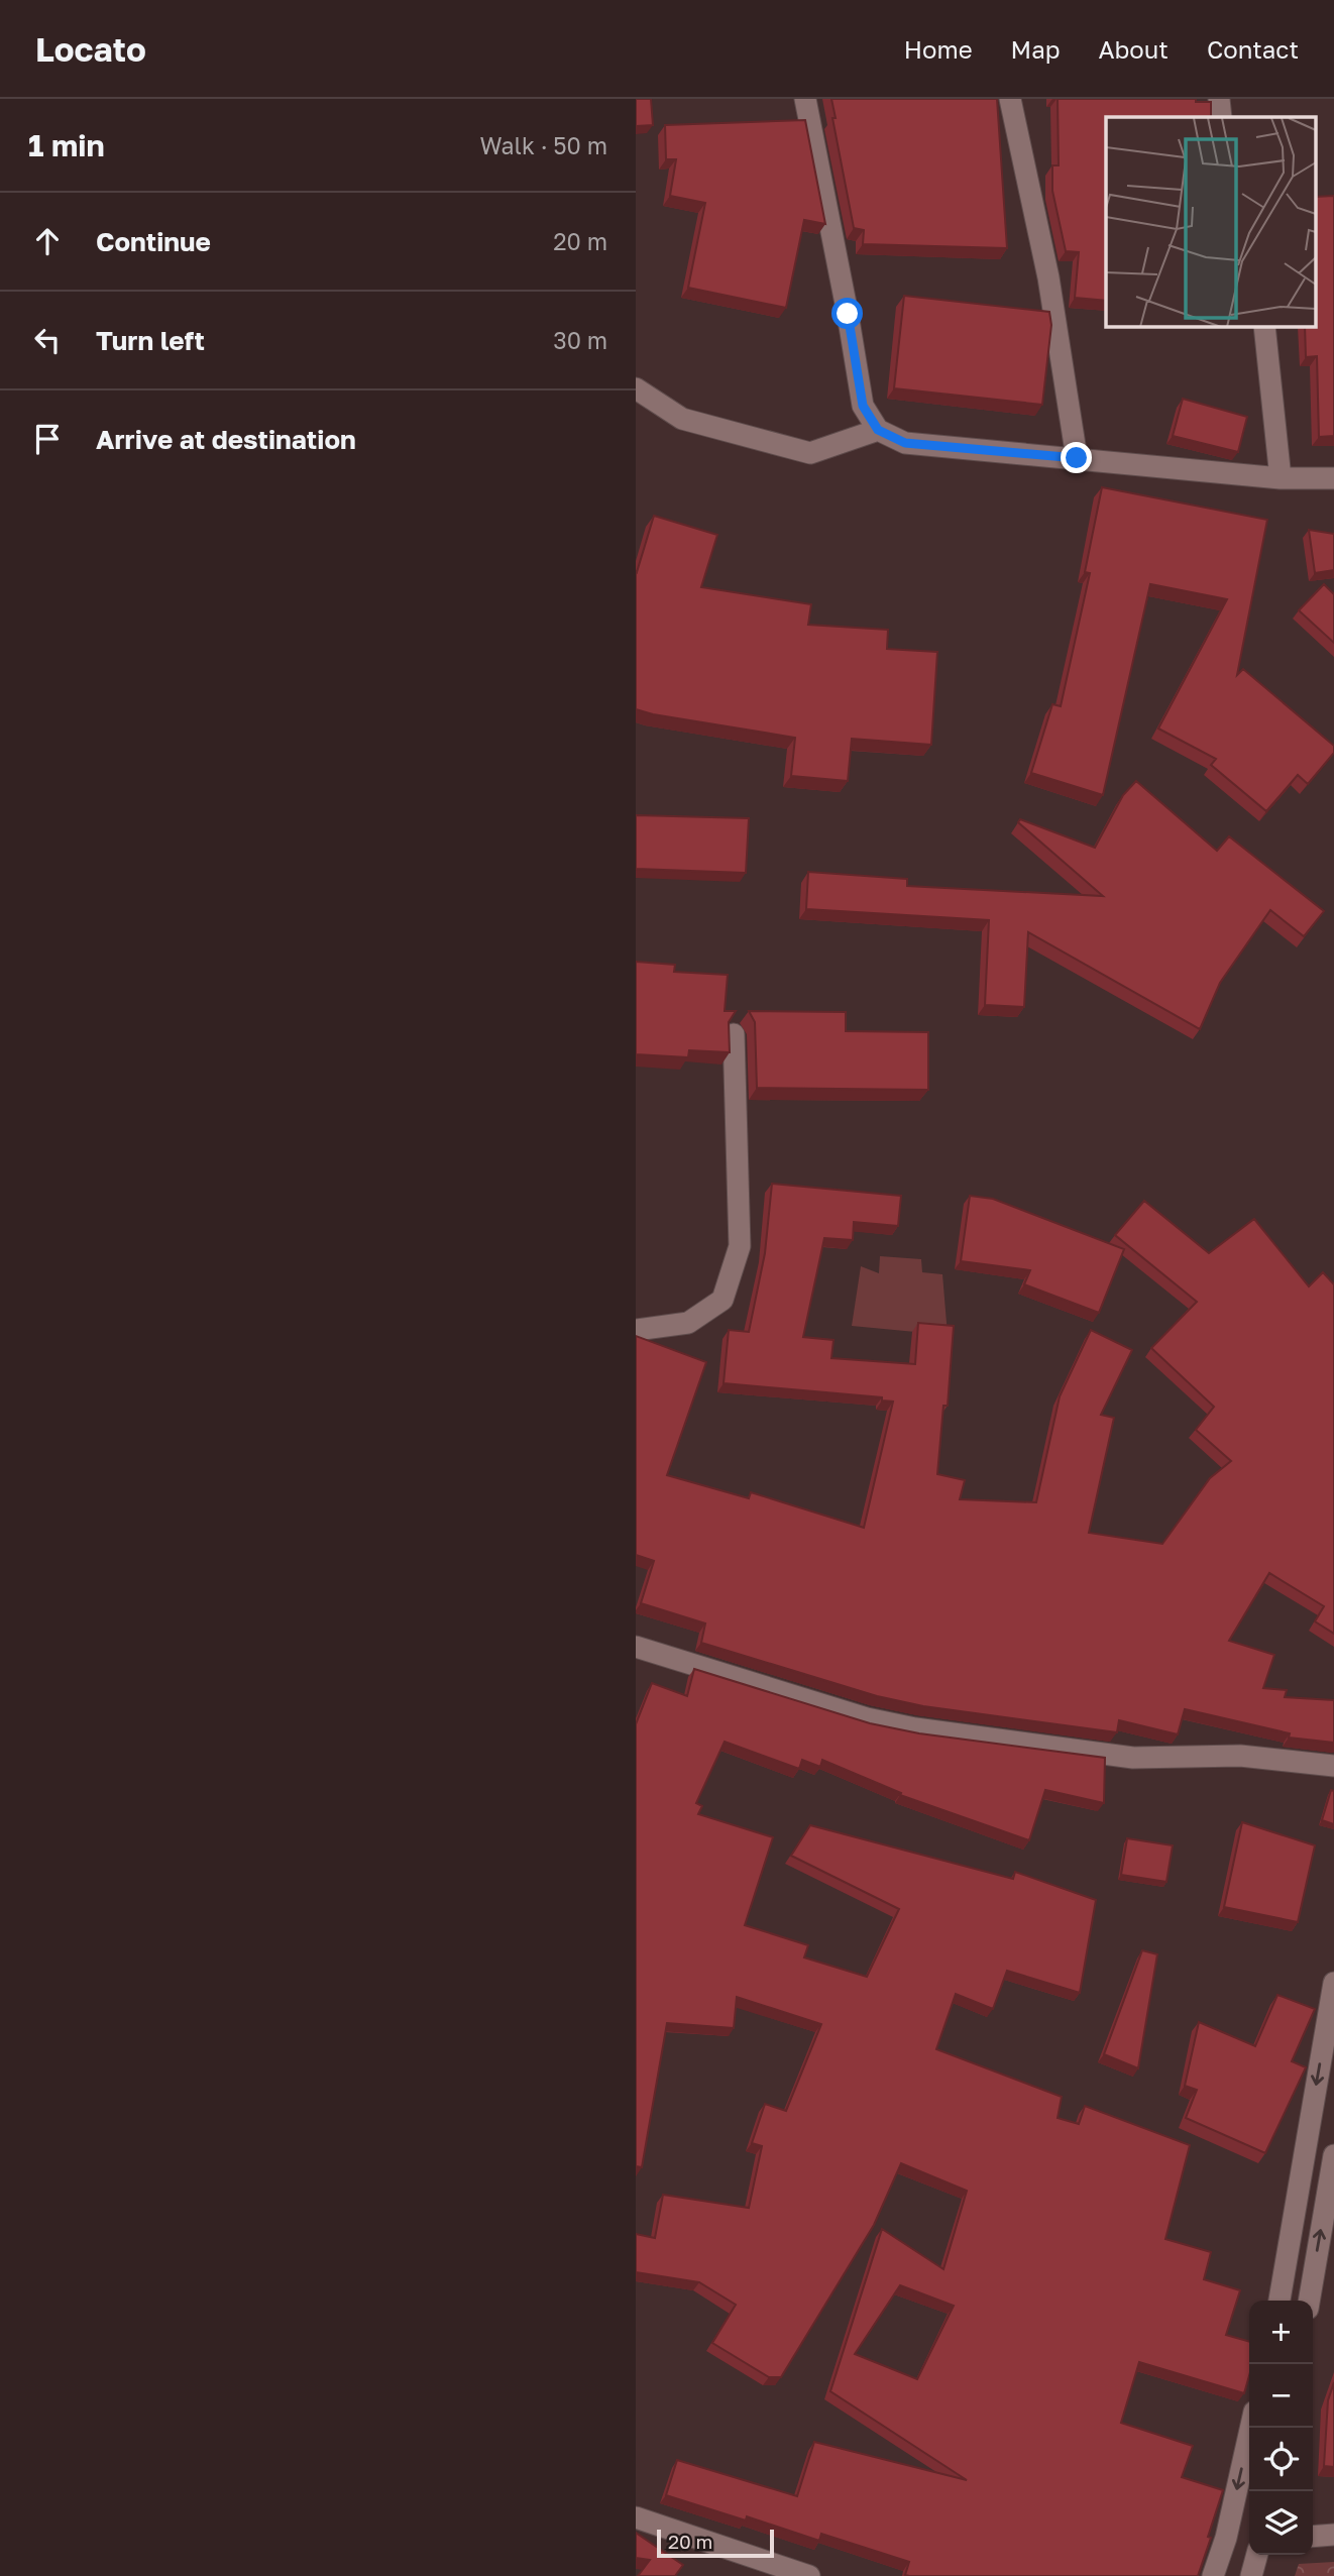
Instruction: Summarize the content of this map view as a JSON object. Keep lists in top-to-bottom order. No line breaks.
{"scale_bar":"20 m","page":{"header":"Locato","nav":["Home","Map","About","Contact"],"heading":["1 min","Walk · 50 m"],"list":[["Continue","20 m"],["Turn left","30 m"],"Arrive at destination"],"map_buttons":["+","−"],"scale":"20 m"}}
